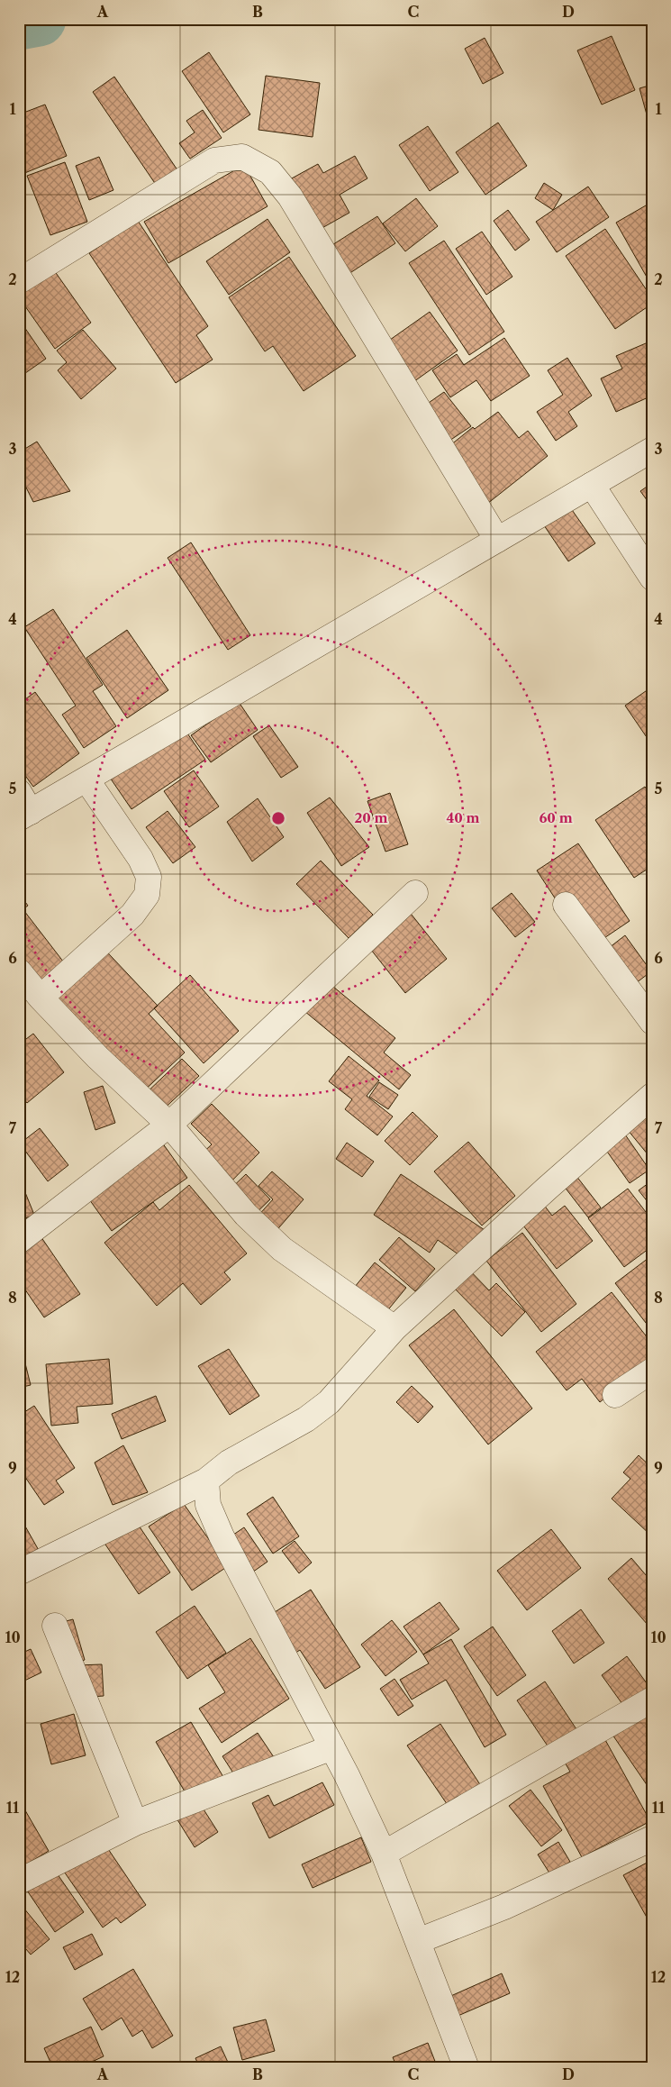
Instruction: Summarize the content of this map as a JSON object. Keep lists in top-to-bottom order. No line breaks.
{"grid":{"columns":["A","B","C","D"],"rows":["1","2","3","4","5","6","7","8","9","10","11","12"]},"rings":["20 m","40 m","60 m"]}
